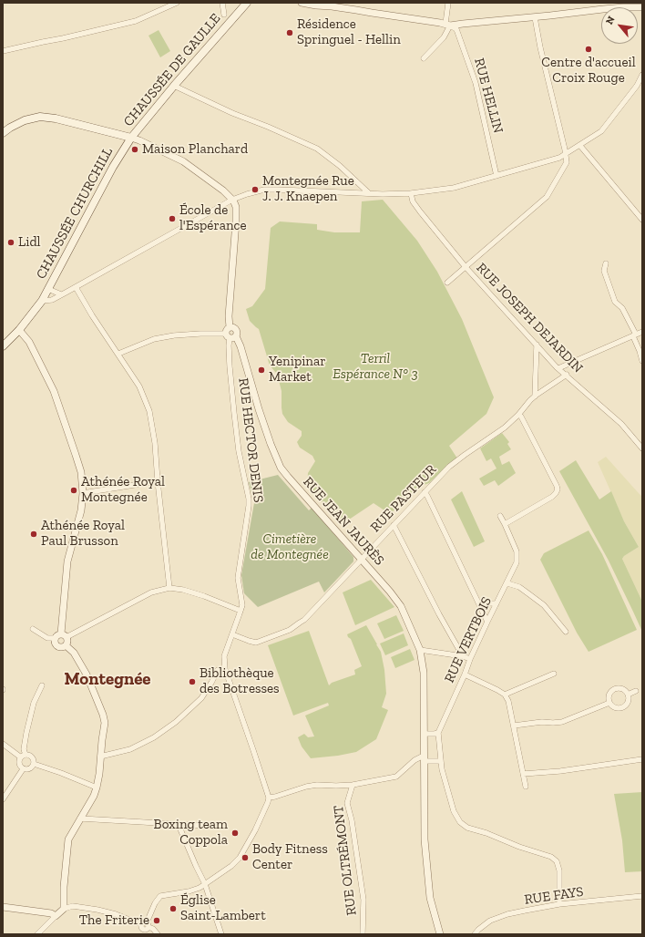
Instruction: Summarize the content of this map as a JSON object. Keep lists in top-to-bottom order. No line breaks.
{"streets":{"main road":["CHAUSSÉE DE GAULLE","CHAUSSÉE CHURCHILL"],"street":["RUE HELLIN","RUE JOSEPH DEJARDIN","RUE HECTOR DENIS","RUE PASTEUR","RUE JEAN JAURÈS","RUE VERTBOIS","RUE OLTRÉMONT","RUE FAYS"]},"crossings":[["CHAUSSÉE DE GAULLE","CHAUSSÉE CHURCHILL"],["RUE HECTOR DENIS","RUE PASTEUR"],["RUE HECTOR DENIS","RUE JEAN JAURÈS"],["RUE PASTEUR","RUE JEAN JAURÈS"]],"districts":["Montegnée"],"parks":["Terril Espérance N° 3","Cimetière de Montegnée"],"places":["Résidence Springuel - Hellin","Centre d'accueil Croix Rouge","Maison Planchard","Montegnée Rue J. J. Knaepen","École de l'Espérance","Lidl","Yenipinar Market","Athénée Royal Montegnée","Athénée Royal Paul Brusson","Bibliothèque des Botresses","Boxing team Coppola","Body Fitness Center","Église Saint-Lambert","The Friterie"],"north":"top left"}
